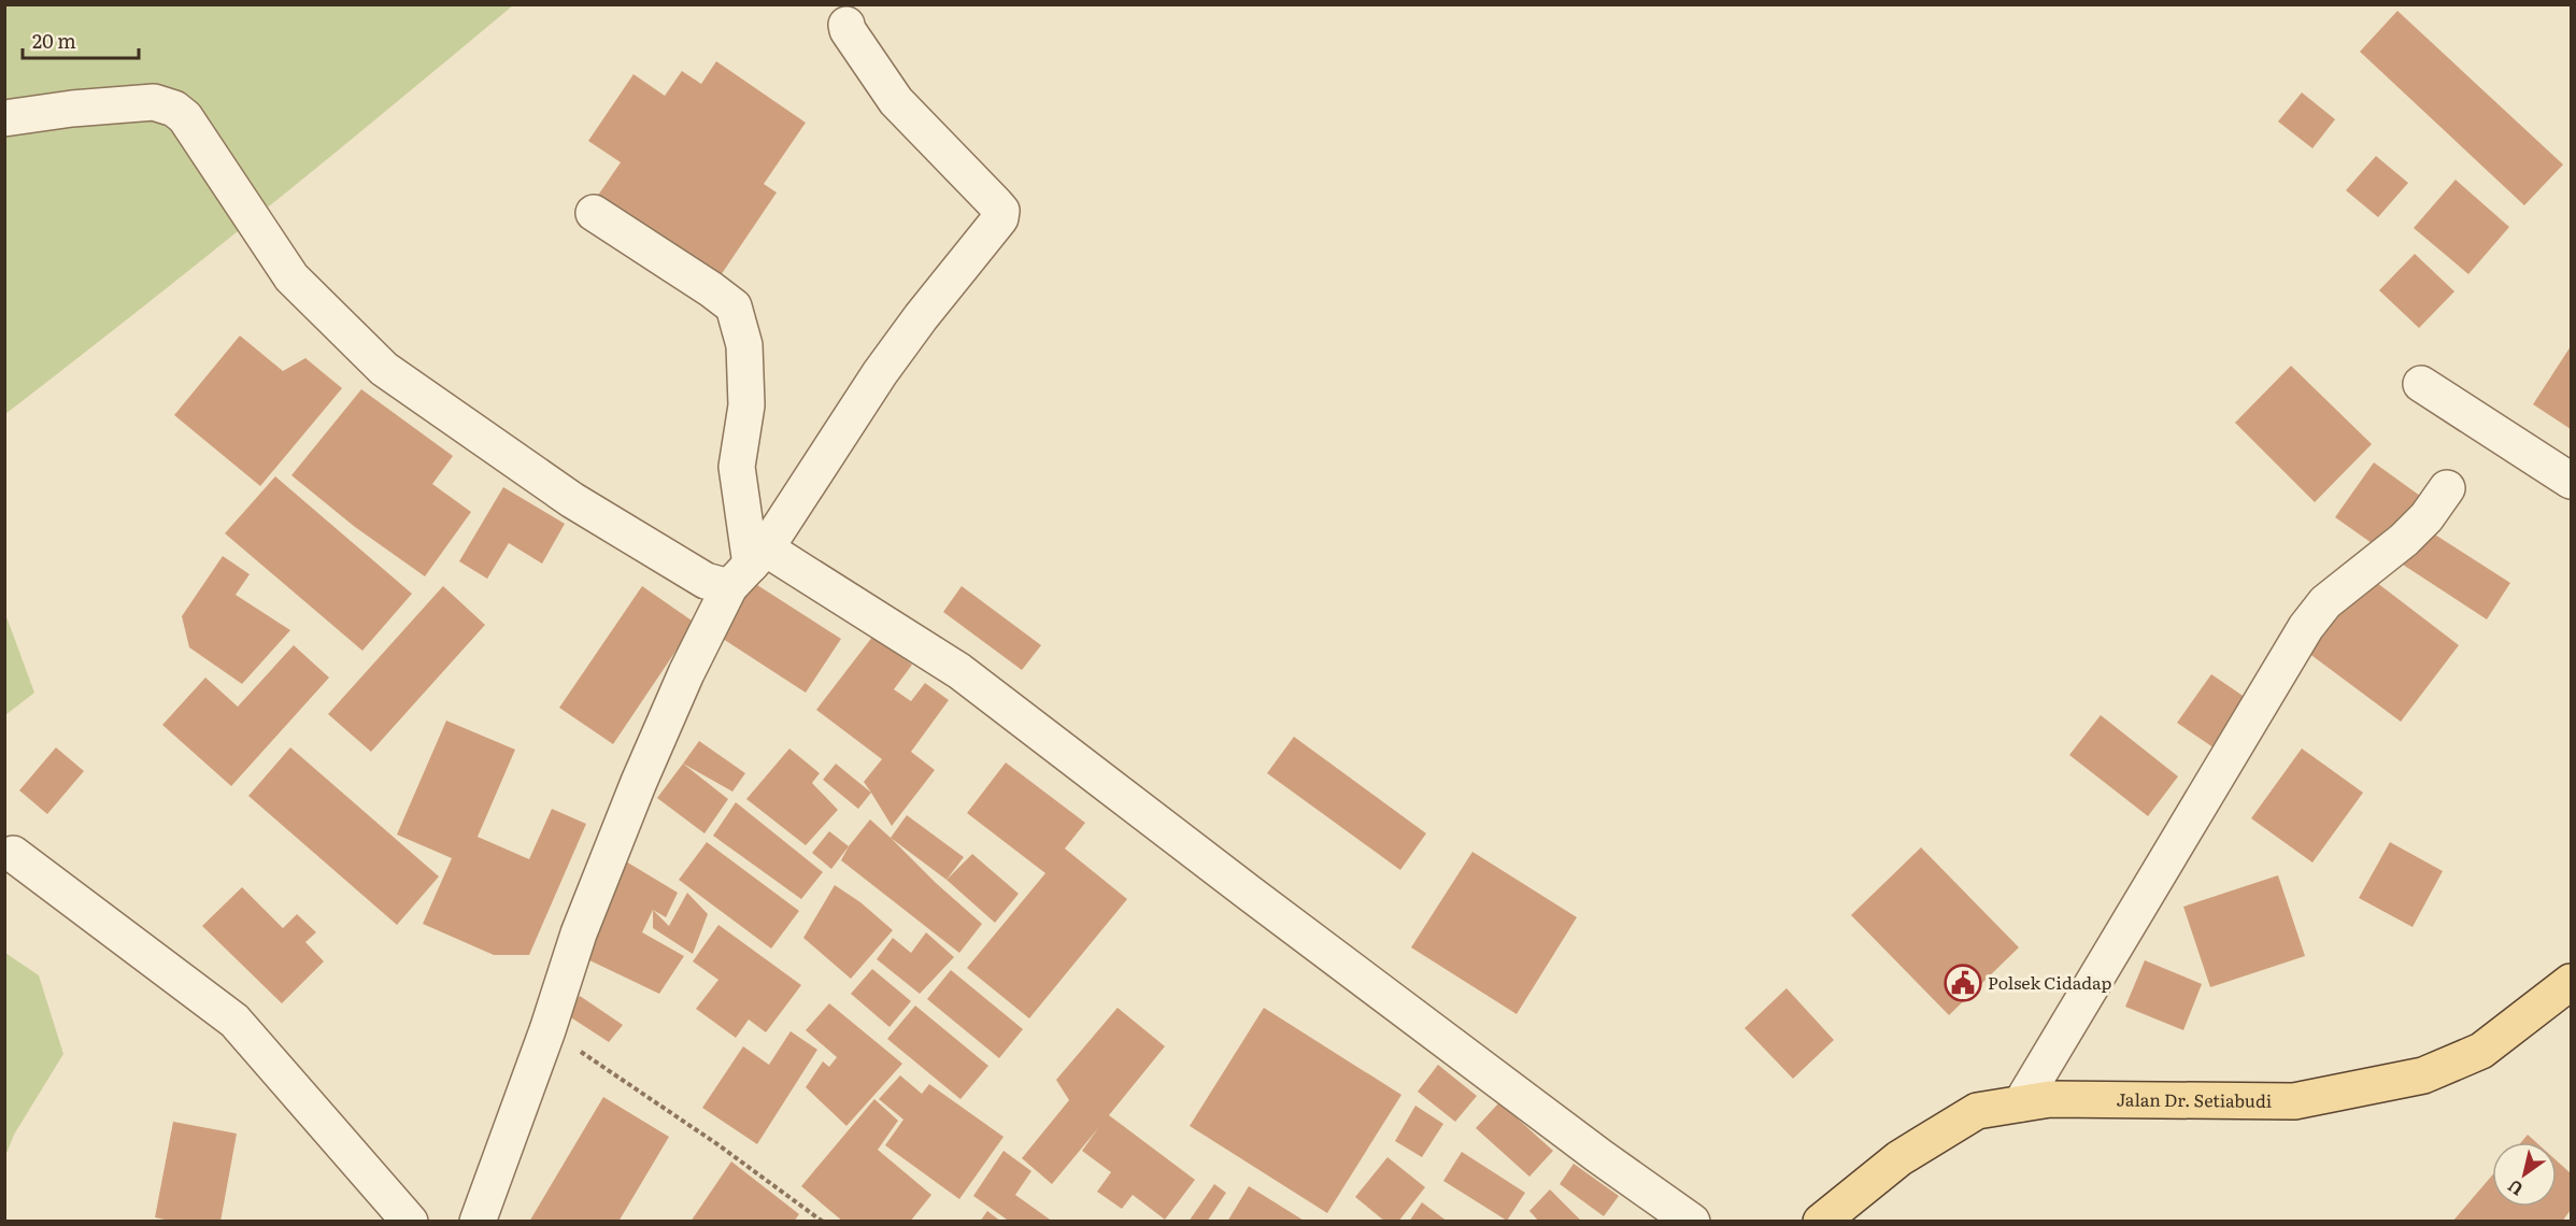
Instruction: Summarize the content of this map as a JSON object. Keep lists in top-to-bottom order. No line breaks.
{"streets":{"main road":["Jalan Dr. Setiabudi"]},"places":{"public building":["Polsek Cidadap"]},"scale_bar":"20 m","north":"bottom left"}
